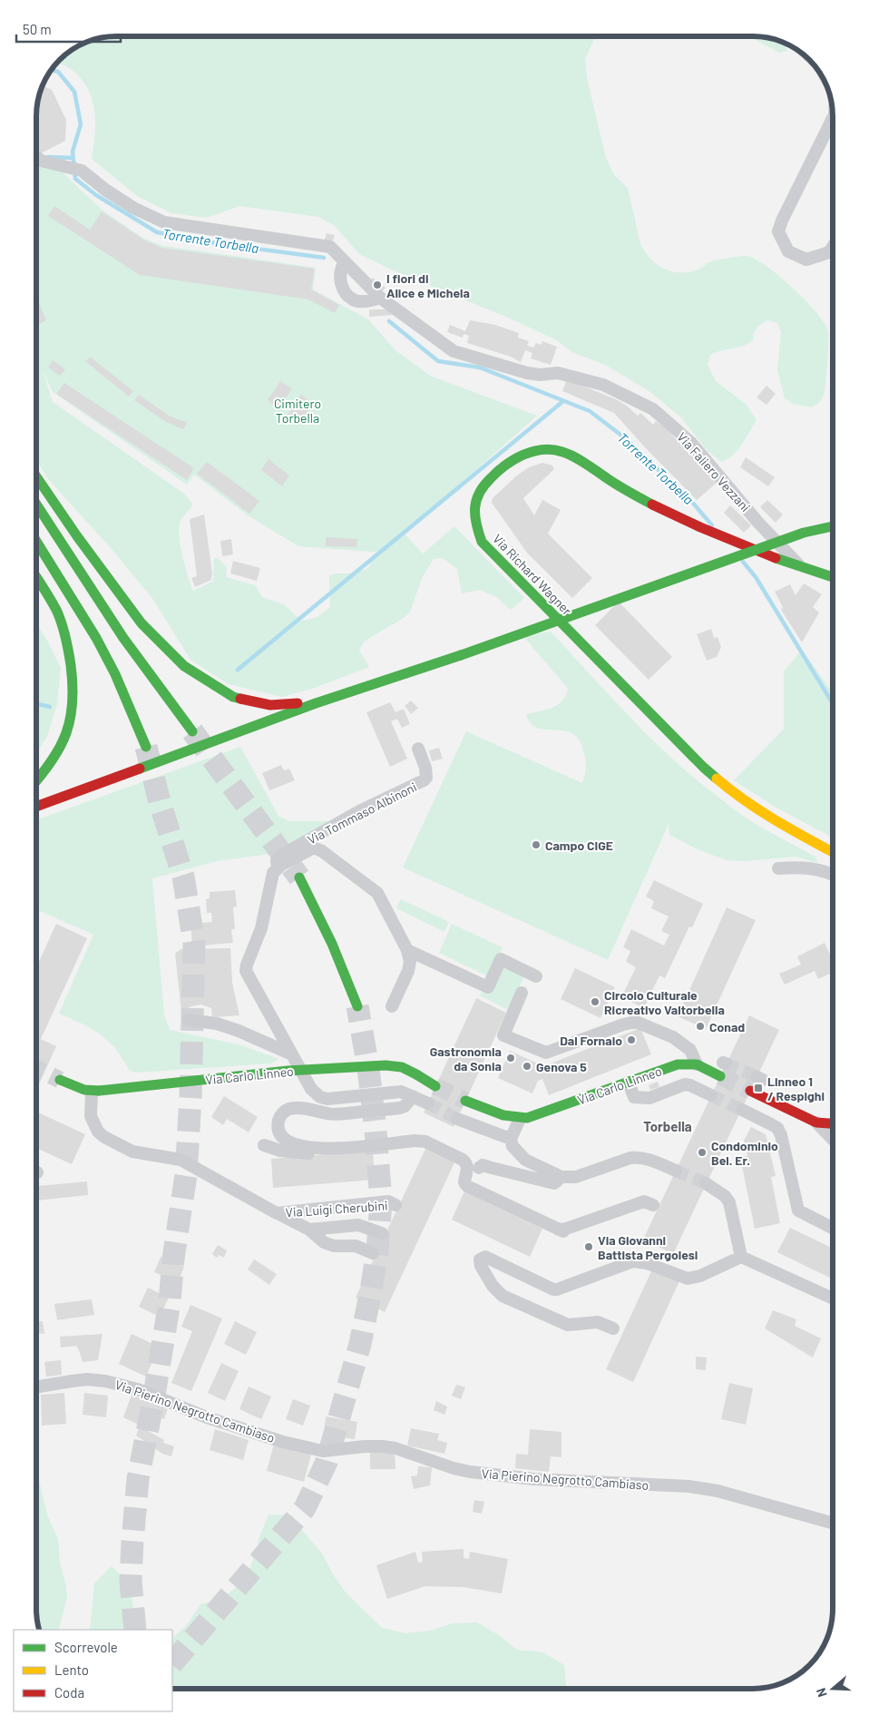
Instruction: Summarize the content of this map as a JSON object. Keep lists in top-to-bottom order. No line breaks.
{"streets":{"main road":["Via Richard Wagner","Via Carlo Linneo"],"street":["Via Faliero Vezzani","Via Tommaso Albinoni","Via Luigi Cherubini","Via Pierino Negrotto Cambiaso"]},"crossings":[["Via Faliero Vezzani","Via Richard Wagner"],["Via Carlo Linneo","Via Luigi Cherubini"]],"districts":["Torbella"],"water":["Torrente Torbella"],"parks":["Cimitero Torbella"],"places":{"other":["I fiori di Alice e Michela","Campo CIGE","Circolo Culturale Ricreativo Valtorbella","Conad","Dal Fornaio","Gastronomia da Sonia","Genova 5","Condominio Bel. Er.","Via Giovanni Battista Pergolesi"],"transit":["Linneo 1 / Respighi"]},"legend":["Scorrevole","Lento","Coda"],"scale_bar":"50 m","north":"left"}
